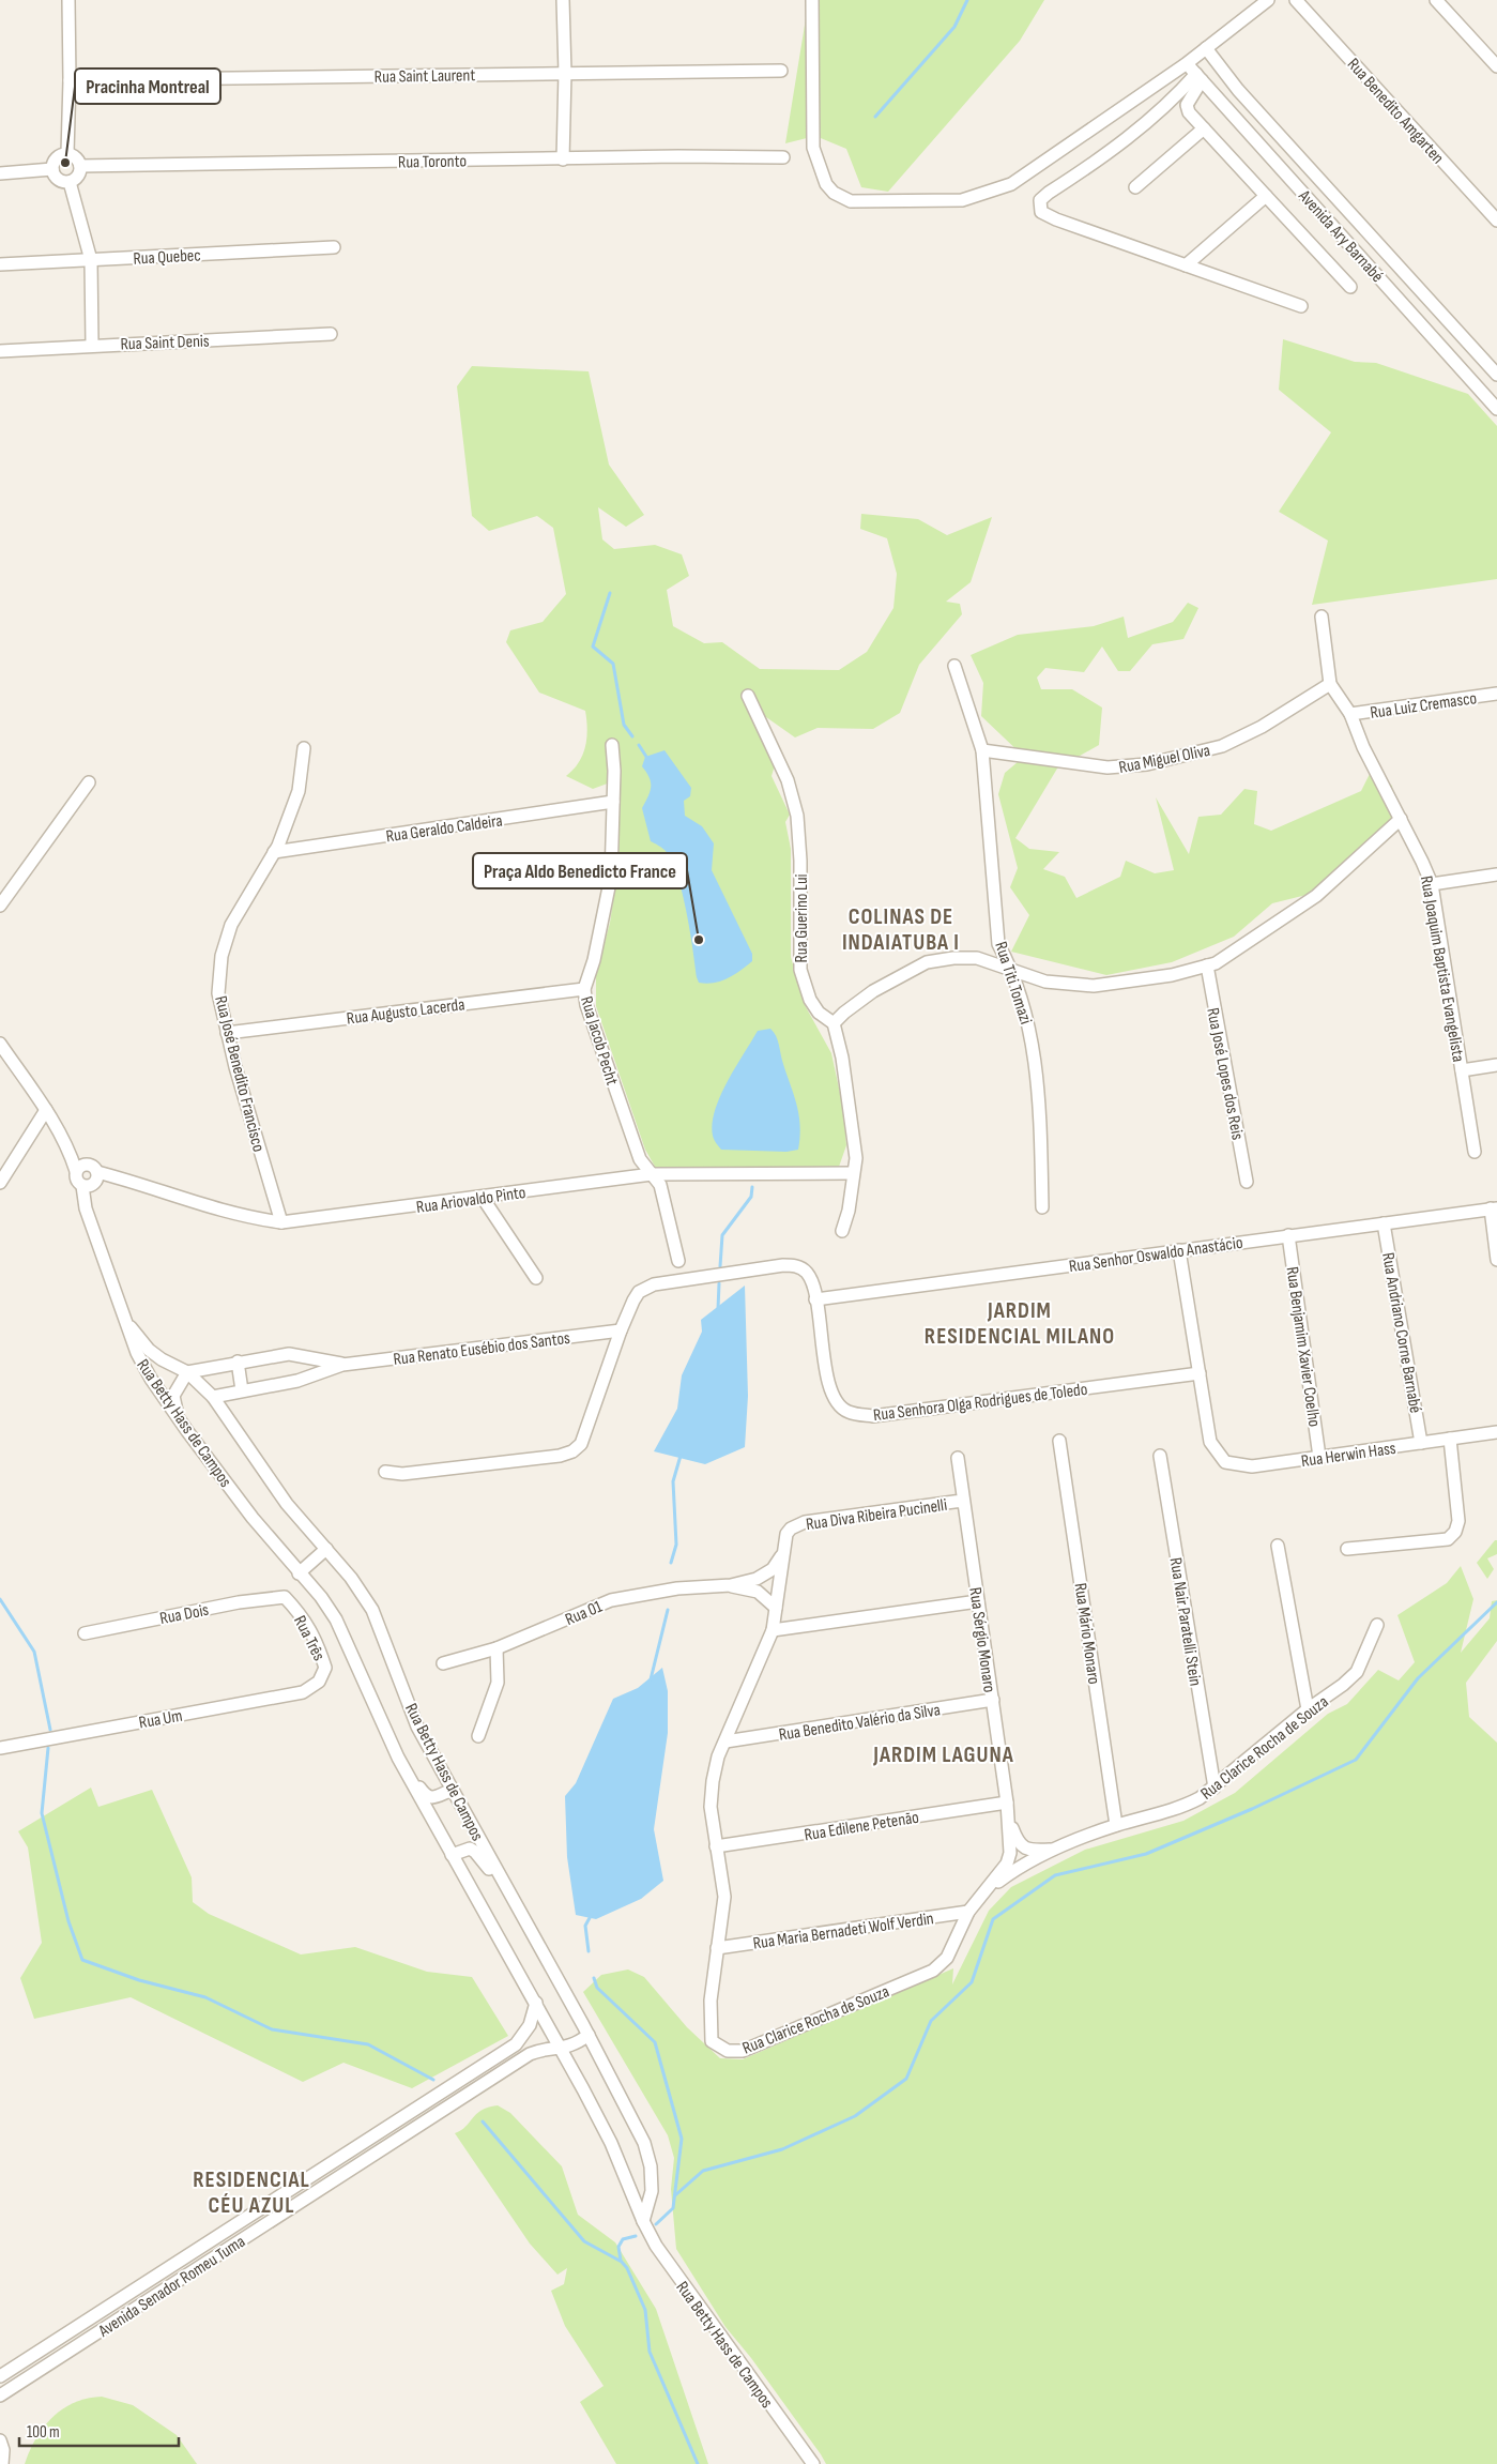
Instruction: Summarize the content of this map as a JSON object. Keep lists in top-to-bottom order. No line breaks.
{"streets":{"street":["Rua Saint Laurent","Rua Benedito Amgarten","Rua Toronto","Avenida Ary Barnabé","Rua Quebec","Rua Saint Denis","Rua Luiz Cremasco","Rua Miguel Oliva","Rua Geraldo Caldeira","Rua Guerino Lui","Rua Joaquim Baptista Evangelista","Rua Titi Tomazi","Rua Augusto Lacerda","Rua Jacob Pecht","Rua José Benedito Francisco","Rua José Lopes dos Reis","Rua Ariovaldo Pinto","Rua Senhor Oswaldo Anastácio","Rua Andriano Corne Barnabé","Rua Benjamim Xavier Coelho","Rua Renato Eusébio dos Santos","Rua Senhora Olga Rodrigues de Toledo","Rua Betty Hass de Campos","Rua Herwin Hass","Rua Diva Ribeira Pucinelli","Rua 01","Rua Dois","Rua Nair Paratelli Stein","Rua Mário Monaro","Rua Três","Rua Sérgio Monaro","Rua Um","Rua Benedito Valério da Silva","Rua Clarice Rocha de Souza","Rua Edilene Petenão","Rua Maria Bernadeti Wolf Verdin","Avenida Senador Romeu Tuma"]},"crossings":[["Rua Luiz Cremasco","Rua Joaquim Baptista Evangelista"],["Rua Miguel Oliva","Rua Joaquim Baptista Evangelista"],["Rua Miguel Oliva","Rua Titi Tomazi"],["Rua Geraldo Caldeira","Rua Jacob Pecht"],["Rua Geraldo Caldeira","Rua José Benedito Francisco"],["Rua Augusto Lacerda","Rua Jacob Pecht"],["Rua Augusto Lacerda","Rua José Benedito Francisco"],["Rua Jacob Pecht","Rua Ariovaldo Pinto"],["Rua José Benedito Francisco","Rua Ariovaldo Pinto"],["Rua Ariovaldo Pinto","Rua Betty Hass de Campos"],["Rua Senhor Oswaldo Anastácio","Rua Andriano Corne Barnabé"],["Rua Senhor Oswaldo Anastácio","Rua Benjamim Xavier Coelho"],["Rua Senhor Oswaldo Anastácio","Rua Senhora Olga Rodrigues de Toledo"],["Rua Andriano Corne Barnabé","Rua Herwin Hass"],["Rua Benjamim Xavier Coelho","Rua Herwin Hass"],["Rua Renato Eusébio dos Santos","Rua Senhora Olga Rodrigues de Toledo"],["Rua Renato Eusébio dos Santos","Rua Betty Hass de Campos"],["Rua Senhora Olga Rodrigues de Toledo","Rua Herwin Hass"],["Rua Betty Hass de Campos","Avenida Senador Romeu Tuma"],["Rua Diva Ribeira Pucinelli","Rua Sérgio Monaro"],["Rua Diva Ribeira Pucinelli","Rua Clarice Rocha de Souza"],["Rua 01","Rua Clarice Rocha de Souza"],["Rua Dois","Rua Três"],["Rua Nair Paratelli Stein","Rua Clarice Rocha de Souza"],["Rua Mário Monaro","Rua Clarice Rocha de Souza"],["Rua Três","Rua Um"],["Rua Sérgio Monaro","Rua Benedito Valério da Silva"],["Rua Sérgio Monaro","Rua Clarice Rocha de Souza"],["Rua Sérgio Monaro","Rua Edilene Petenão"],["Rua Benedito Valério da Silva","Rua Clarice Rocha de Souza"],["Rua Clarice Rocha de Souza","Rua Edilene Petenão"],["Rua Clarice Rocha de Souza","Rua Maria Bernadeti Wolf Verdin"]],"districts":["COLINAS DE INDAIATUBA I","JARDIM RESIDENCIAL MILANO","JARDIM LAGUNA","RESIDENCIAL CÉU AZUL"],"places":["Pracinha Montreal","Praça Aldo Benedicto France"],"scale_bar":"100 m"}
